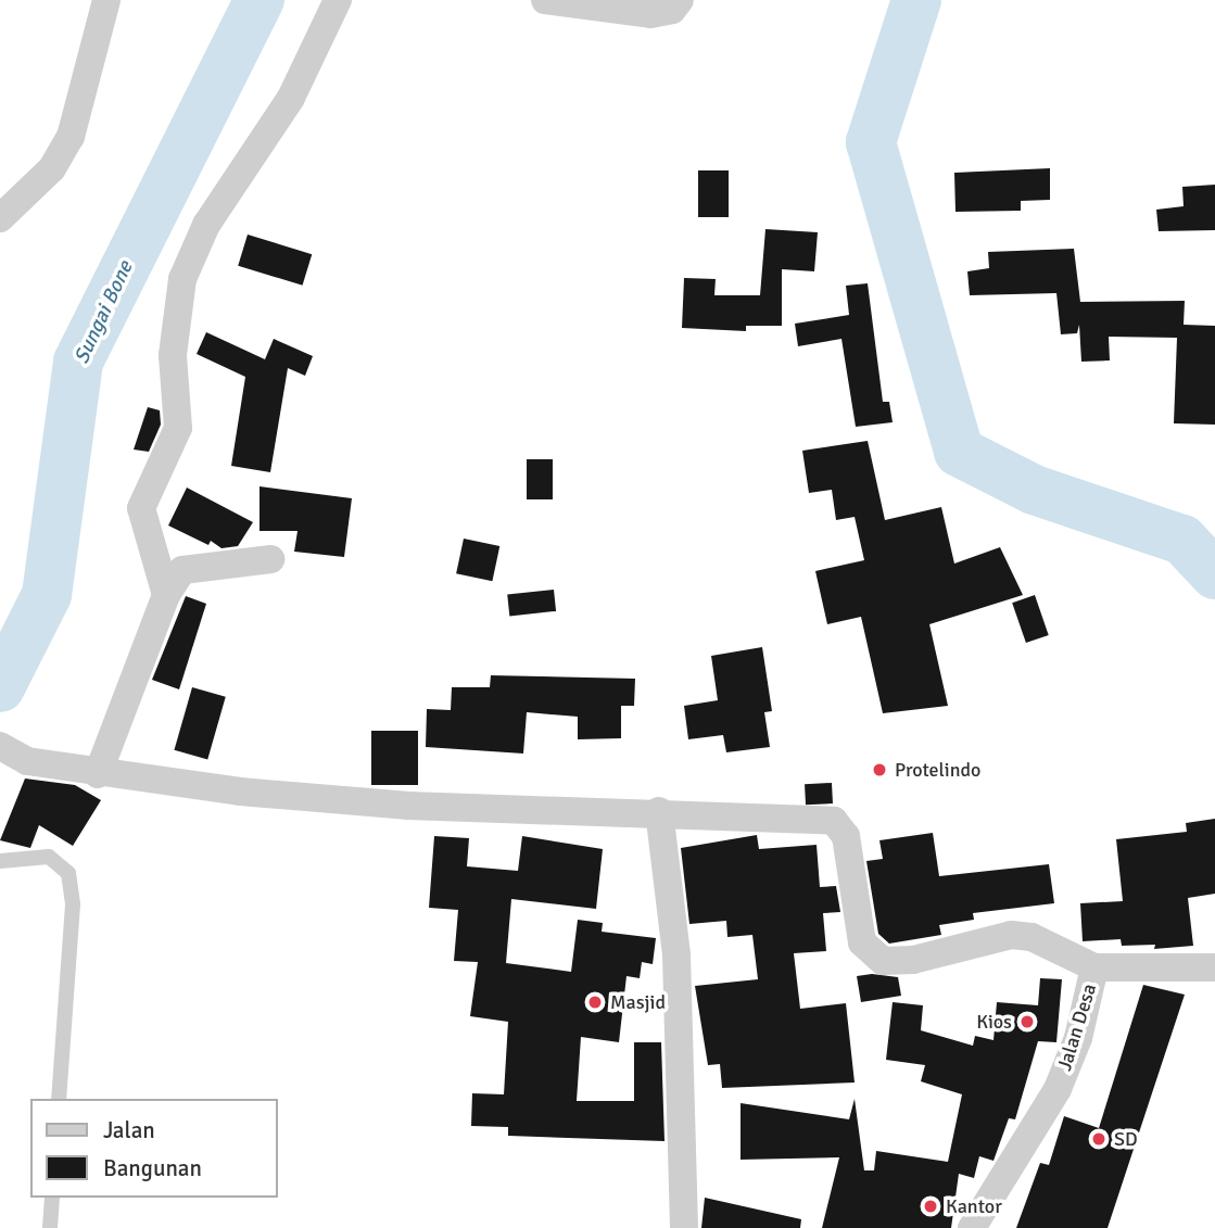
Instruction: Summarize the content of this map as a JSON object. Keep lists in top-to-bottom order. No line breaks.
{"streets":{"street":["Jalan Desa"]},"water":["Sungai Bone"],"places":["Protelindo","Masjid","Kios","SD","Kantor"],"legend":["Jalan","Bangunan"]}
